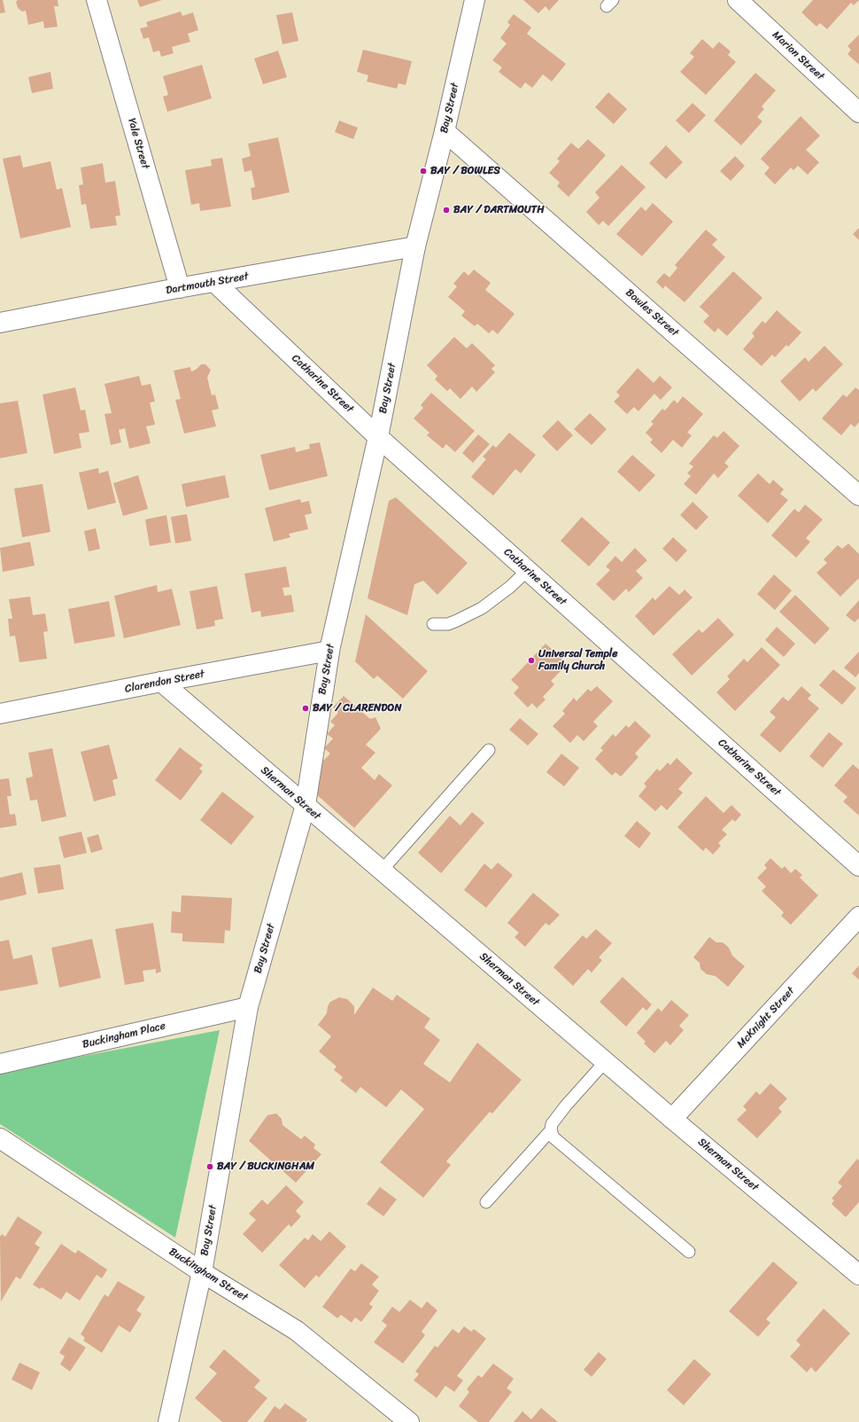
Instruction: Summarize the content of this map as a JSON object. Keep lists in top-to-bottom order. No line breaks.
{"streets":{"street":["Marion Street","Bay Street","Yale Street","Dartmouth Street","Bowles Street","Catharine Street","Clarendon Street","Sherman Street","McKnight Street","Buckingham Place","Buckingham Street"]},"crossings":[["Bay Street","Dartmouth Street"],["Bay Street","Bowles Street"],["Bay Street","Catharine Street"],["Bay Street","Clarendon Street"],["Bay Street","Sherman Street"],["Bay Street","Buckingham Place"],["Bay Street","Buckingham Street"],["Yale Street","Dartmouth Street"],["Dartmouth Street","Catharine Street"],["Clarendon Street","Sherman Street"],["Sherman Street","McKnight Street"]],"places":["BAY / BOWLES","BAY / DARTMOUTH","Universal Temple Family Church","BAY / CLARENDON","BAY / BUCKINGHAM"]}
